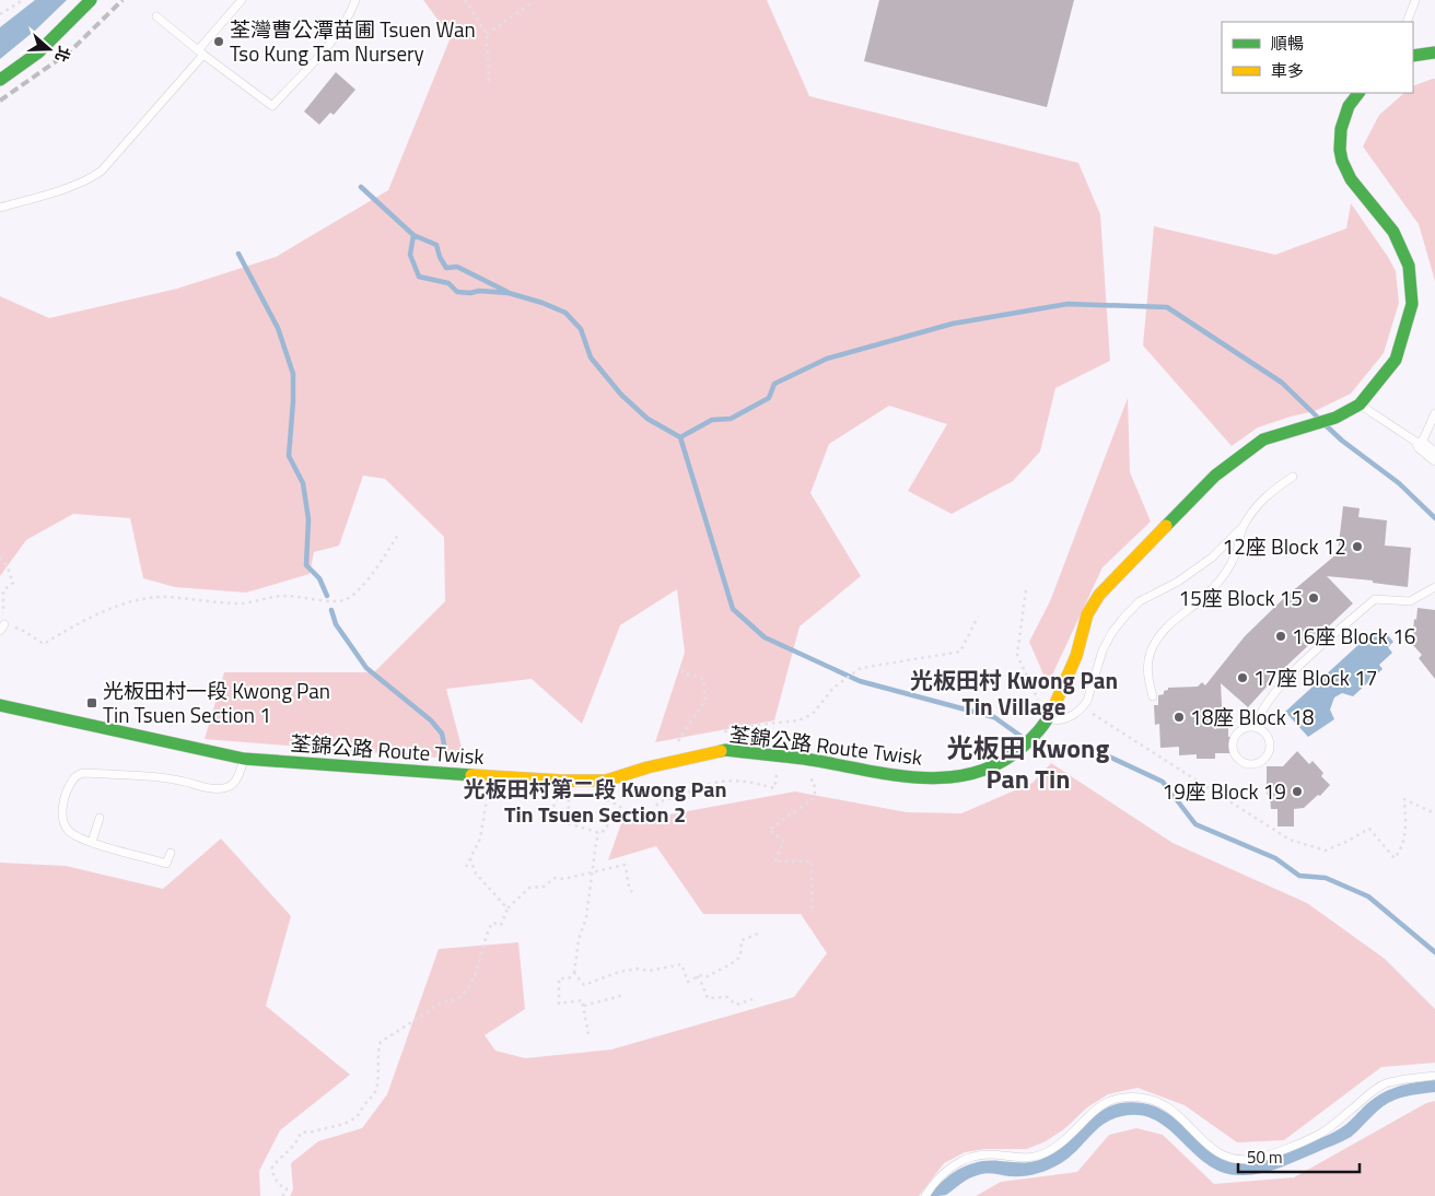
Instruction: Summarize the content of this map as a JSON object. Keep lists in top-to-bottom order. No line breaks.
{"streets":{"main road":["荃錦公路 Route Twisk"]},"districts":["光板田村 Kwong Pan Tin Village","光板田 Kwong Pan Tin","光板田村第二段 Kwong Pan Tin Tsuen Section 2"],"places":{"other":["荃灣曹公潭苗圃 Tsuen Wan Tso Kung Tam Nursery","12座 Block 12","15座 Block 15","16座 Block 16","17座 Block 17","18座 Block 18","19座 Block 19"],"transit":["光板田村一段 Kwong Pan Tin Tsuen Section 1"]},"legend":["順暢","車多"],"scale_bar":"50 m","north":"right"}
